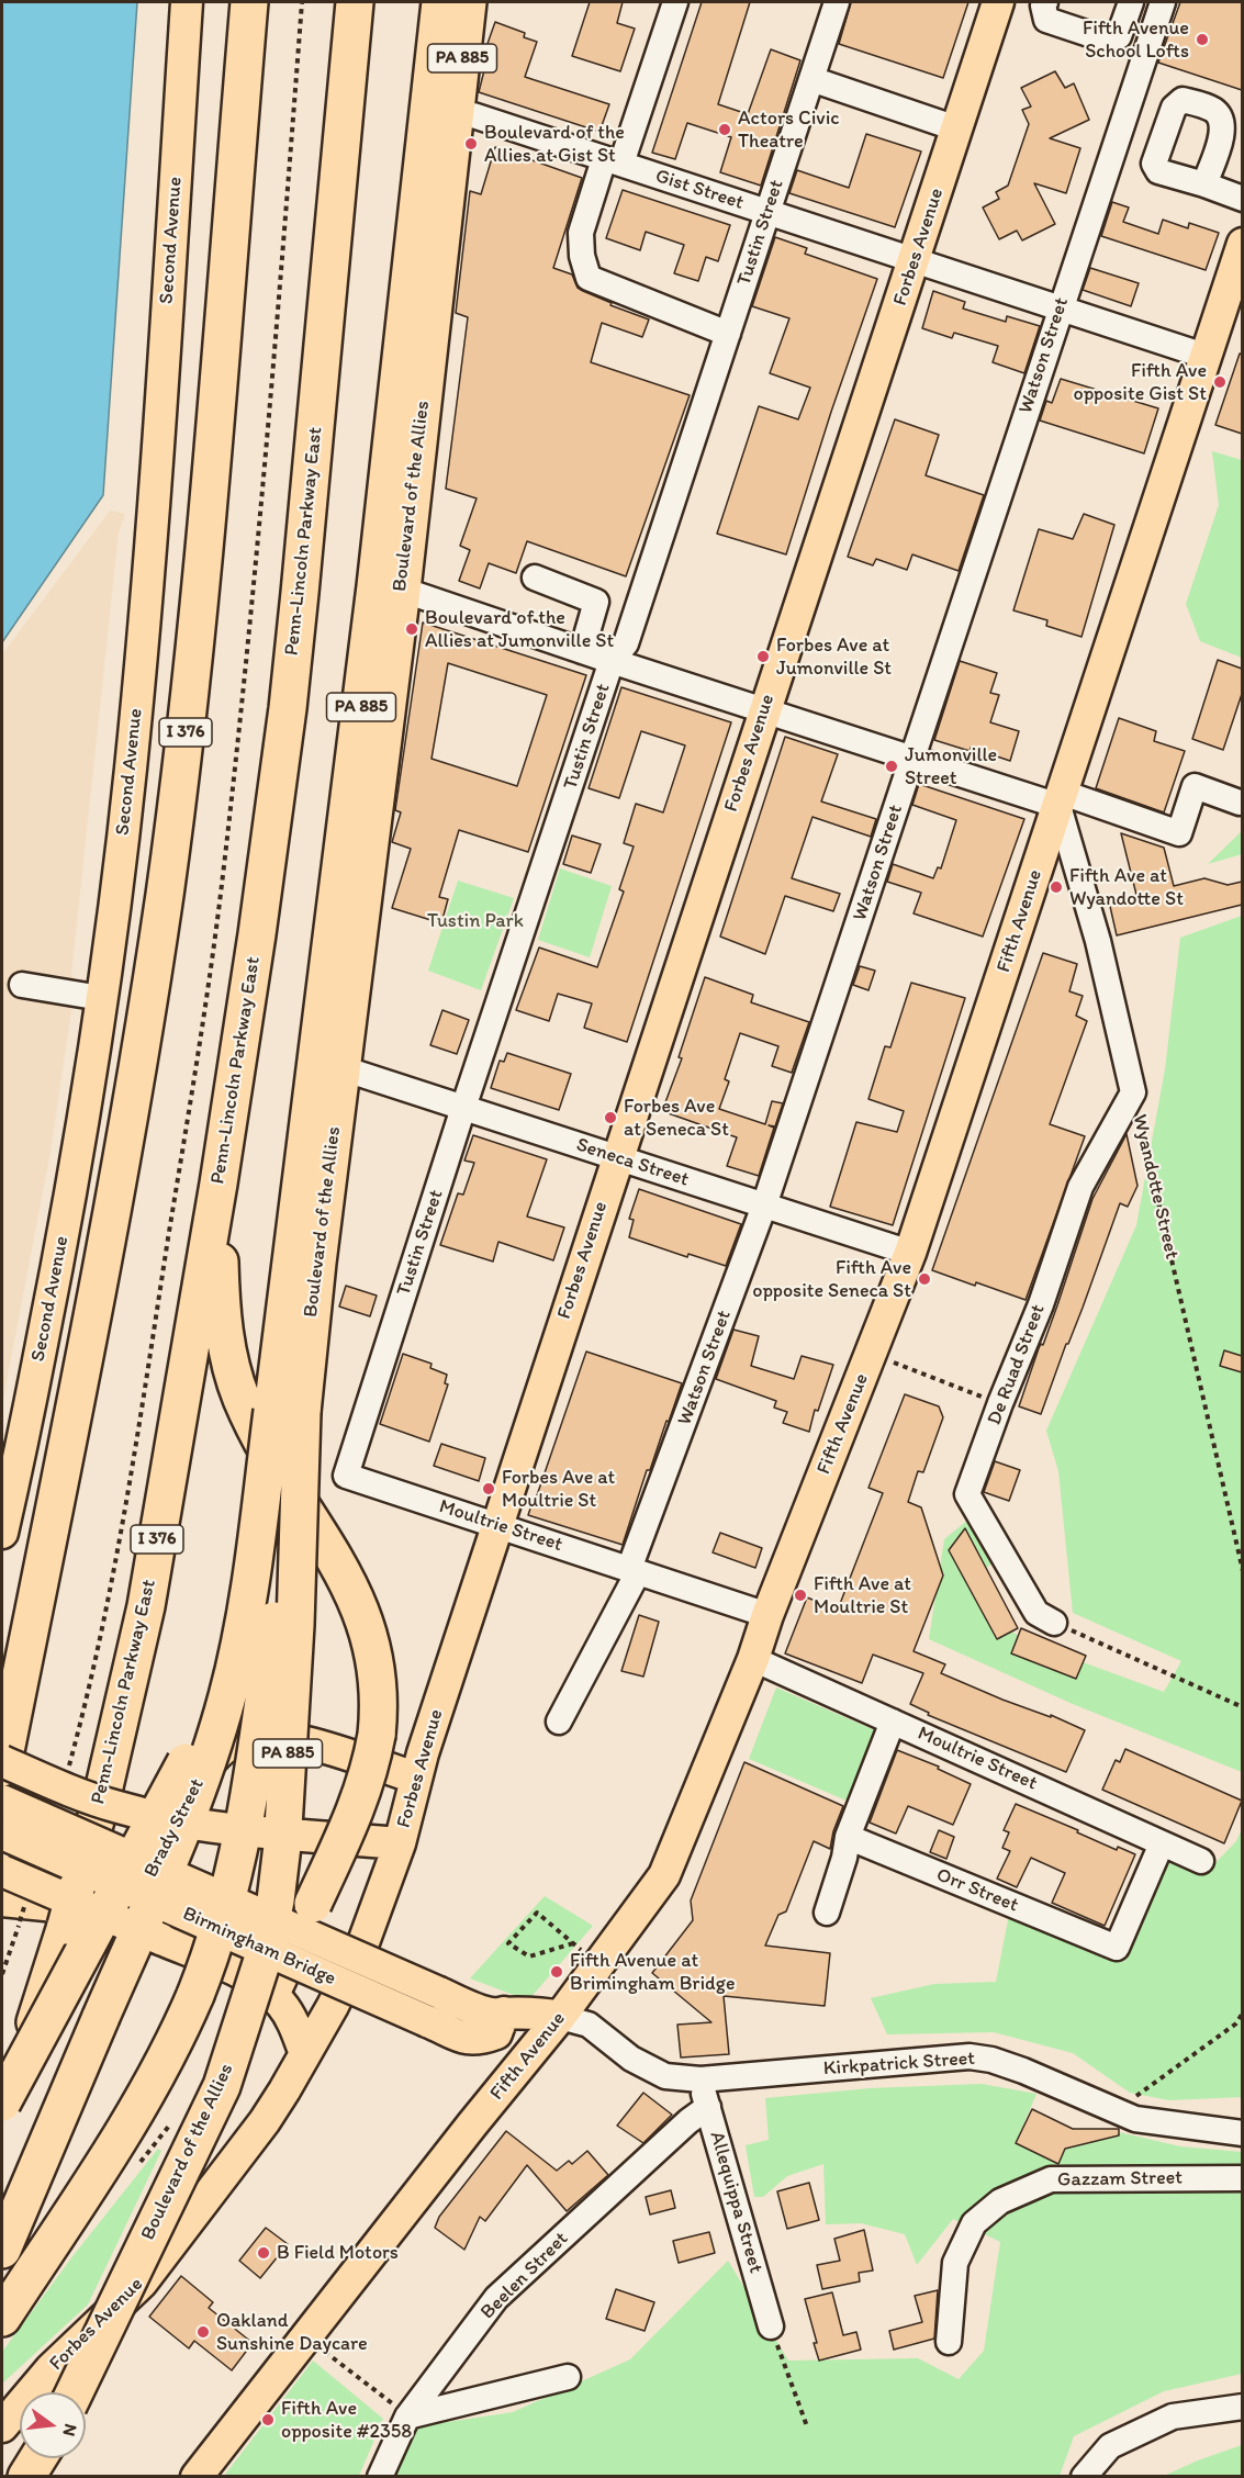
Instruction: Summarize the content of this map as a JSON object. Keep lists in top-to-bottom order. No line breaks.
{"streets":{"highway":["PA 885","Boulevard of the Allies","Penn-Lincoln Parkway East","I 376"],"main road":["Second Avenue","Forbes Avenue","Fifth Avenue","Brady Street","Birmingham Bridge"],"street":["Gist Street","Tustin Street","Watson Street","Seneca Street","Wyandotte Street","De Ruad Street","Moultrie Street","Orr Street","Kirkpatrick Street","Gazzam Street","Allequippa Street","Beelen Street"]},"crossings":[["Gist Street","Tustin Street"],["Gist Street","Forbes Avenue"],["Gist Street","Watson Street"],["Gist Street","Boulevard of the Allies"],["Gist Street","Fifth Avenue"],["Tustin Street","Seneca Street"],["Tustin Street","Moultrie Street"],["Forbes Avenue","Seneca Street"],["Forbes Avenue","Moultrie Street"],["Forbes Avenue","Brady Street"],["Watson Street","Seneca Street"],["Watson Street","Moultrie Street"],["Fifth Avenue","Seneca Street"],["Fifth Avenue","Wyandotte Street"],["Fifth Avenue","Moultrie Street"],["Fifth Avenue","Birmingham Bridge"],["Fifth Avenue","Kirkpatrick Street"],["Wyandotte Street","De Ruad Street"],["Moultrie Street","Orr Street"],["Birmingham Bridge","Kirkpatrick Street"],["Kirkpatrick Street","Allequippa Street"],["Allequippa Street","Beelen Street"]],"parks":["Tustin Park"],"places":["Fifth Avenue School Lofts","Actors Civic Theatre","Boulevard of the Allies at Gist St","Fifth Ave opposite Gist St","Boulevard of the Allies at Jumonville St","Forbes Ave at Jumonville St","Jumonville Street","Fifth Ave at Wyandotte St","Forbes Ave at Seneca St","Fifth Ave opposite Seneca St","Forbes Ave at Moultrie St","Fifth Ave at Moultrie St","Fifth Avenue at Brimingham Bridge","B Field Motors","Oakland Sunshine Daycare","Fifth Ave opposite #2358"],"north":"right"}
